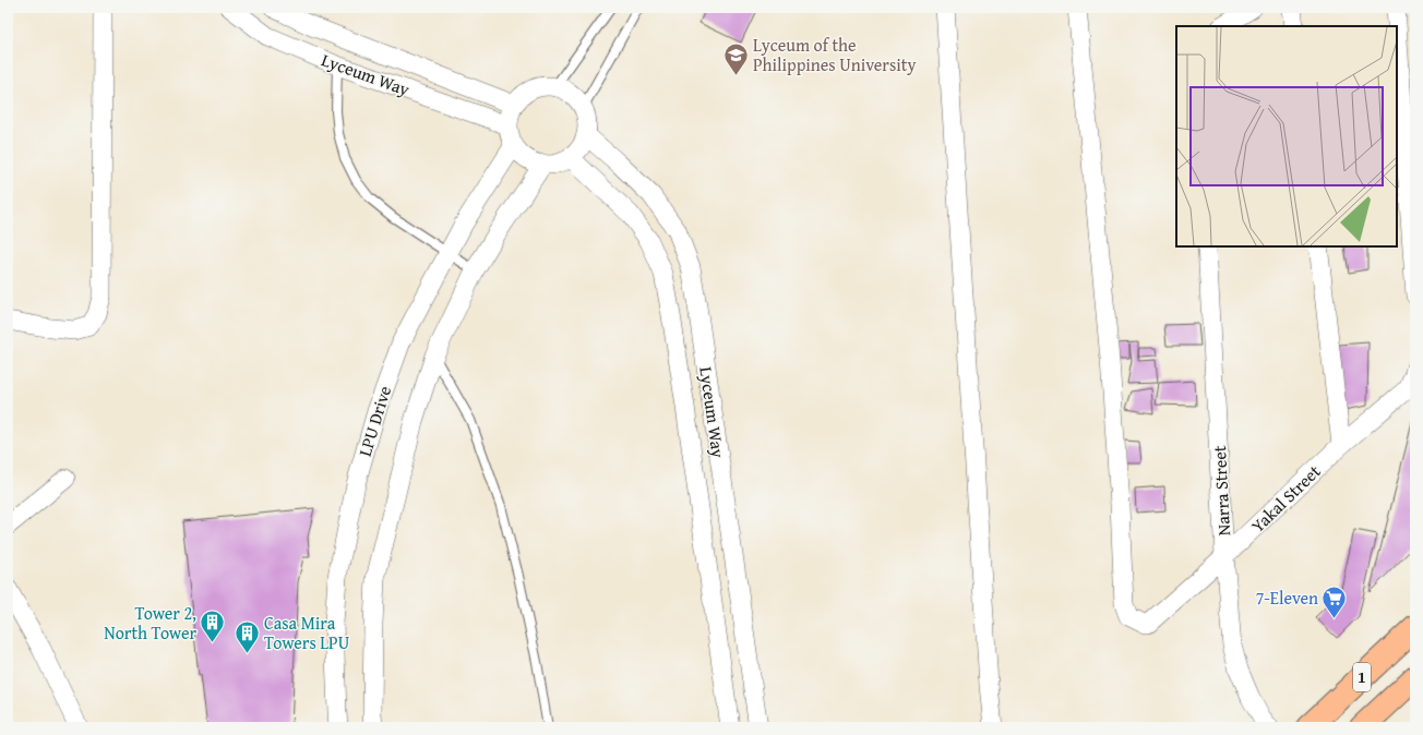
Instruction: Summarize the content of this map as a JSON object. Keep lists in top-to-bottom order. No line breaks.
{"streets":{"highway":["1"],"street":["Lyceum Way","LPU Drive","Narra Street","Yakal Street"]},"crossings":[["Lyceum Way","LPU Drive"],["Narra Street","Yakal Street"]],"places":{"school or university":["Lyceum of the Philippines University"],"supermarket":["7-Eleven"],"building":["Tower 2, North Tower","Casa Mira Towers LPU"]}}
